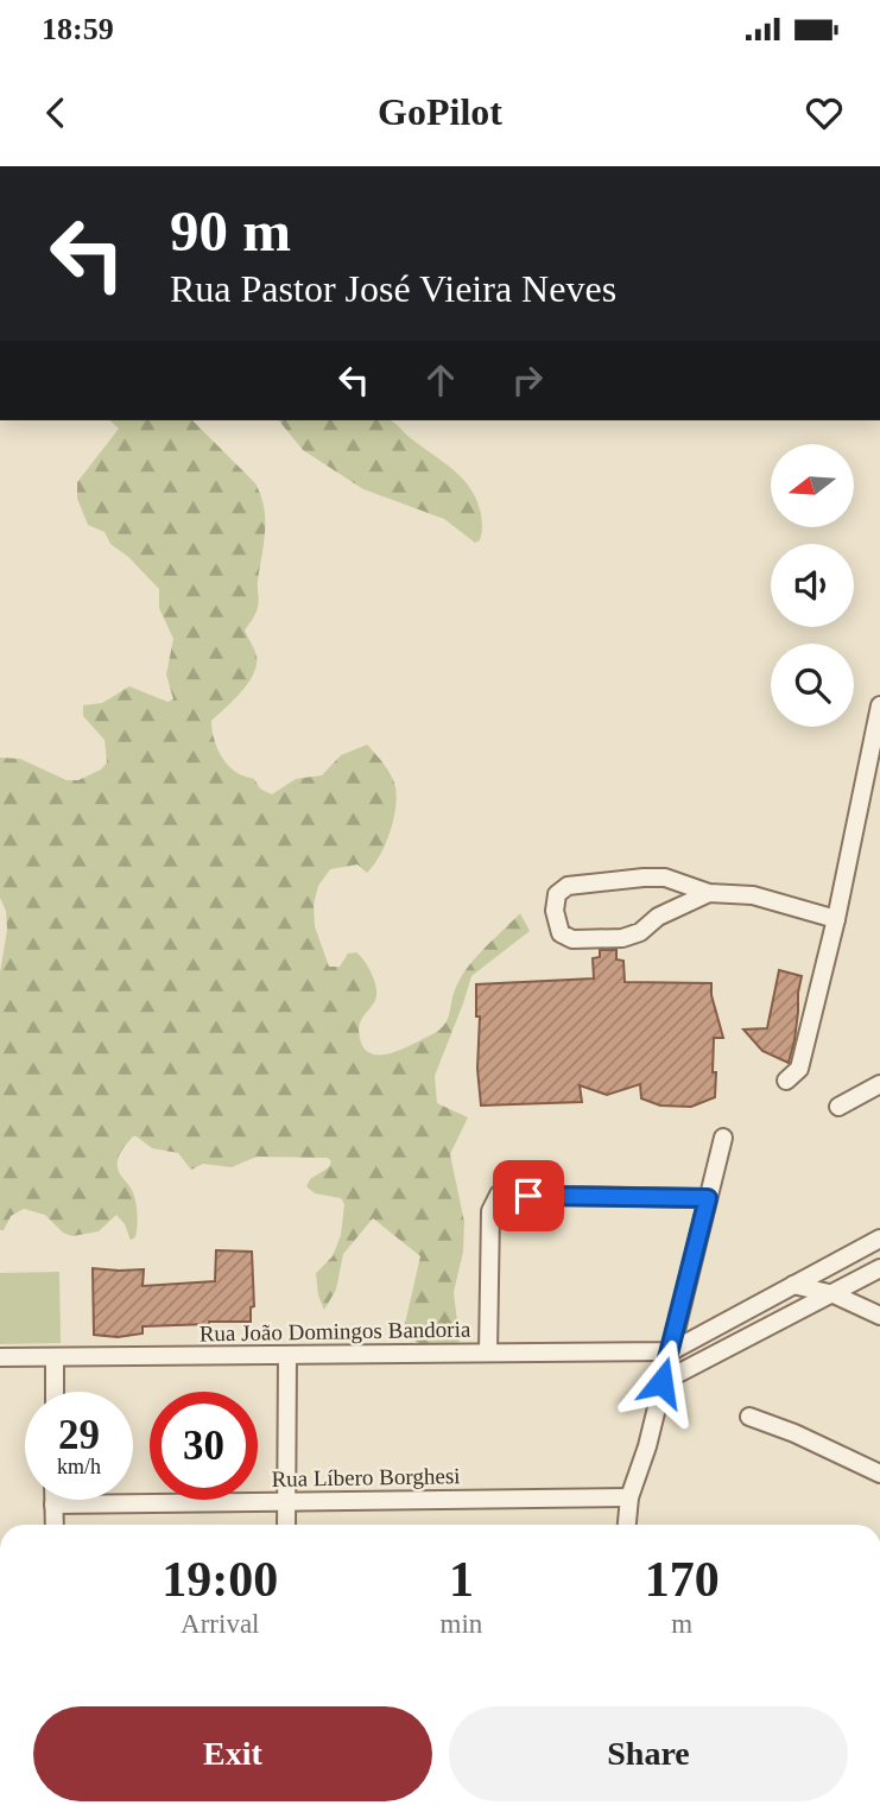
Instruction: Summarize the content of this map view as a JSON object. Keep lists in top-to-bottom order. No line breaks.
{"streets":{"street":["Rua João Domingos Bandoria","Rua Líbero Borghesi"]},"north":"left","page":{"status":"18:59","header":"GoPilot","turn":["90 m","Rua Pastor José Vieira Neves"],"speed":"29 km/h","limit":"30","eta":["19:00","Arrival","1","min","170","m"],"buttons":["Exit","Share"]}}
